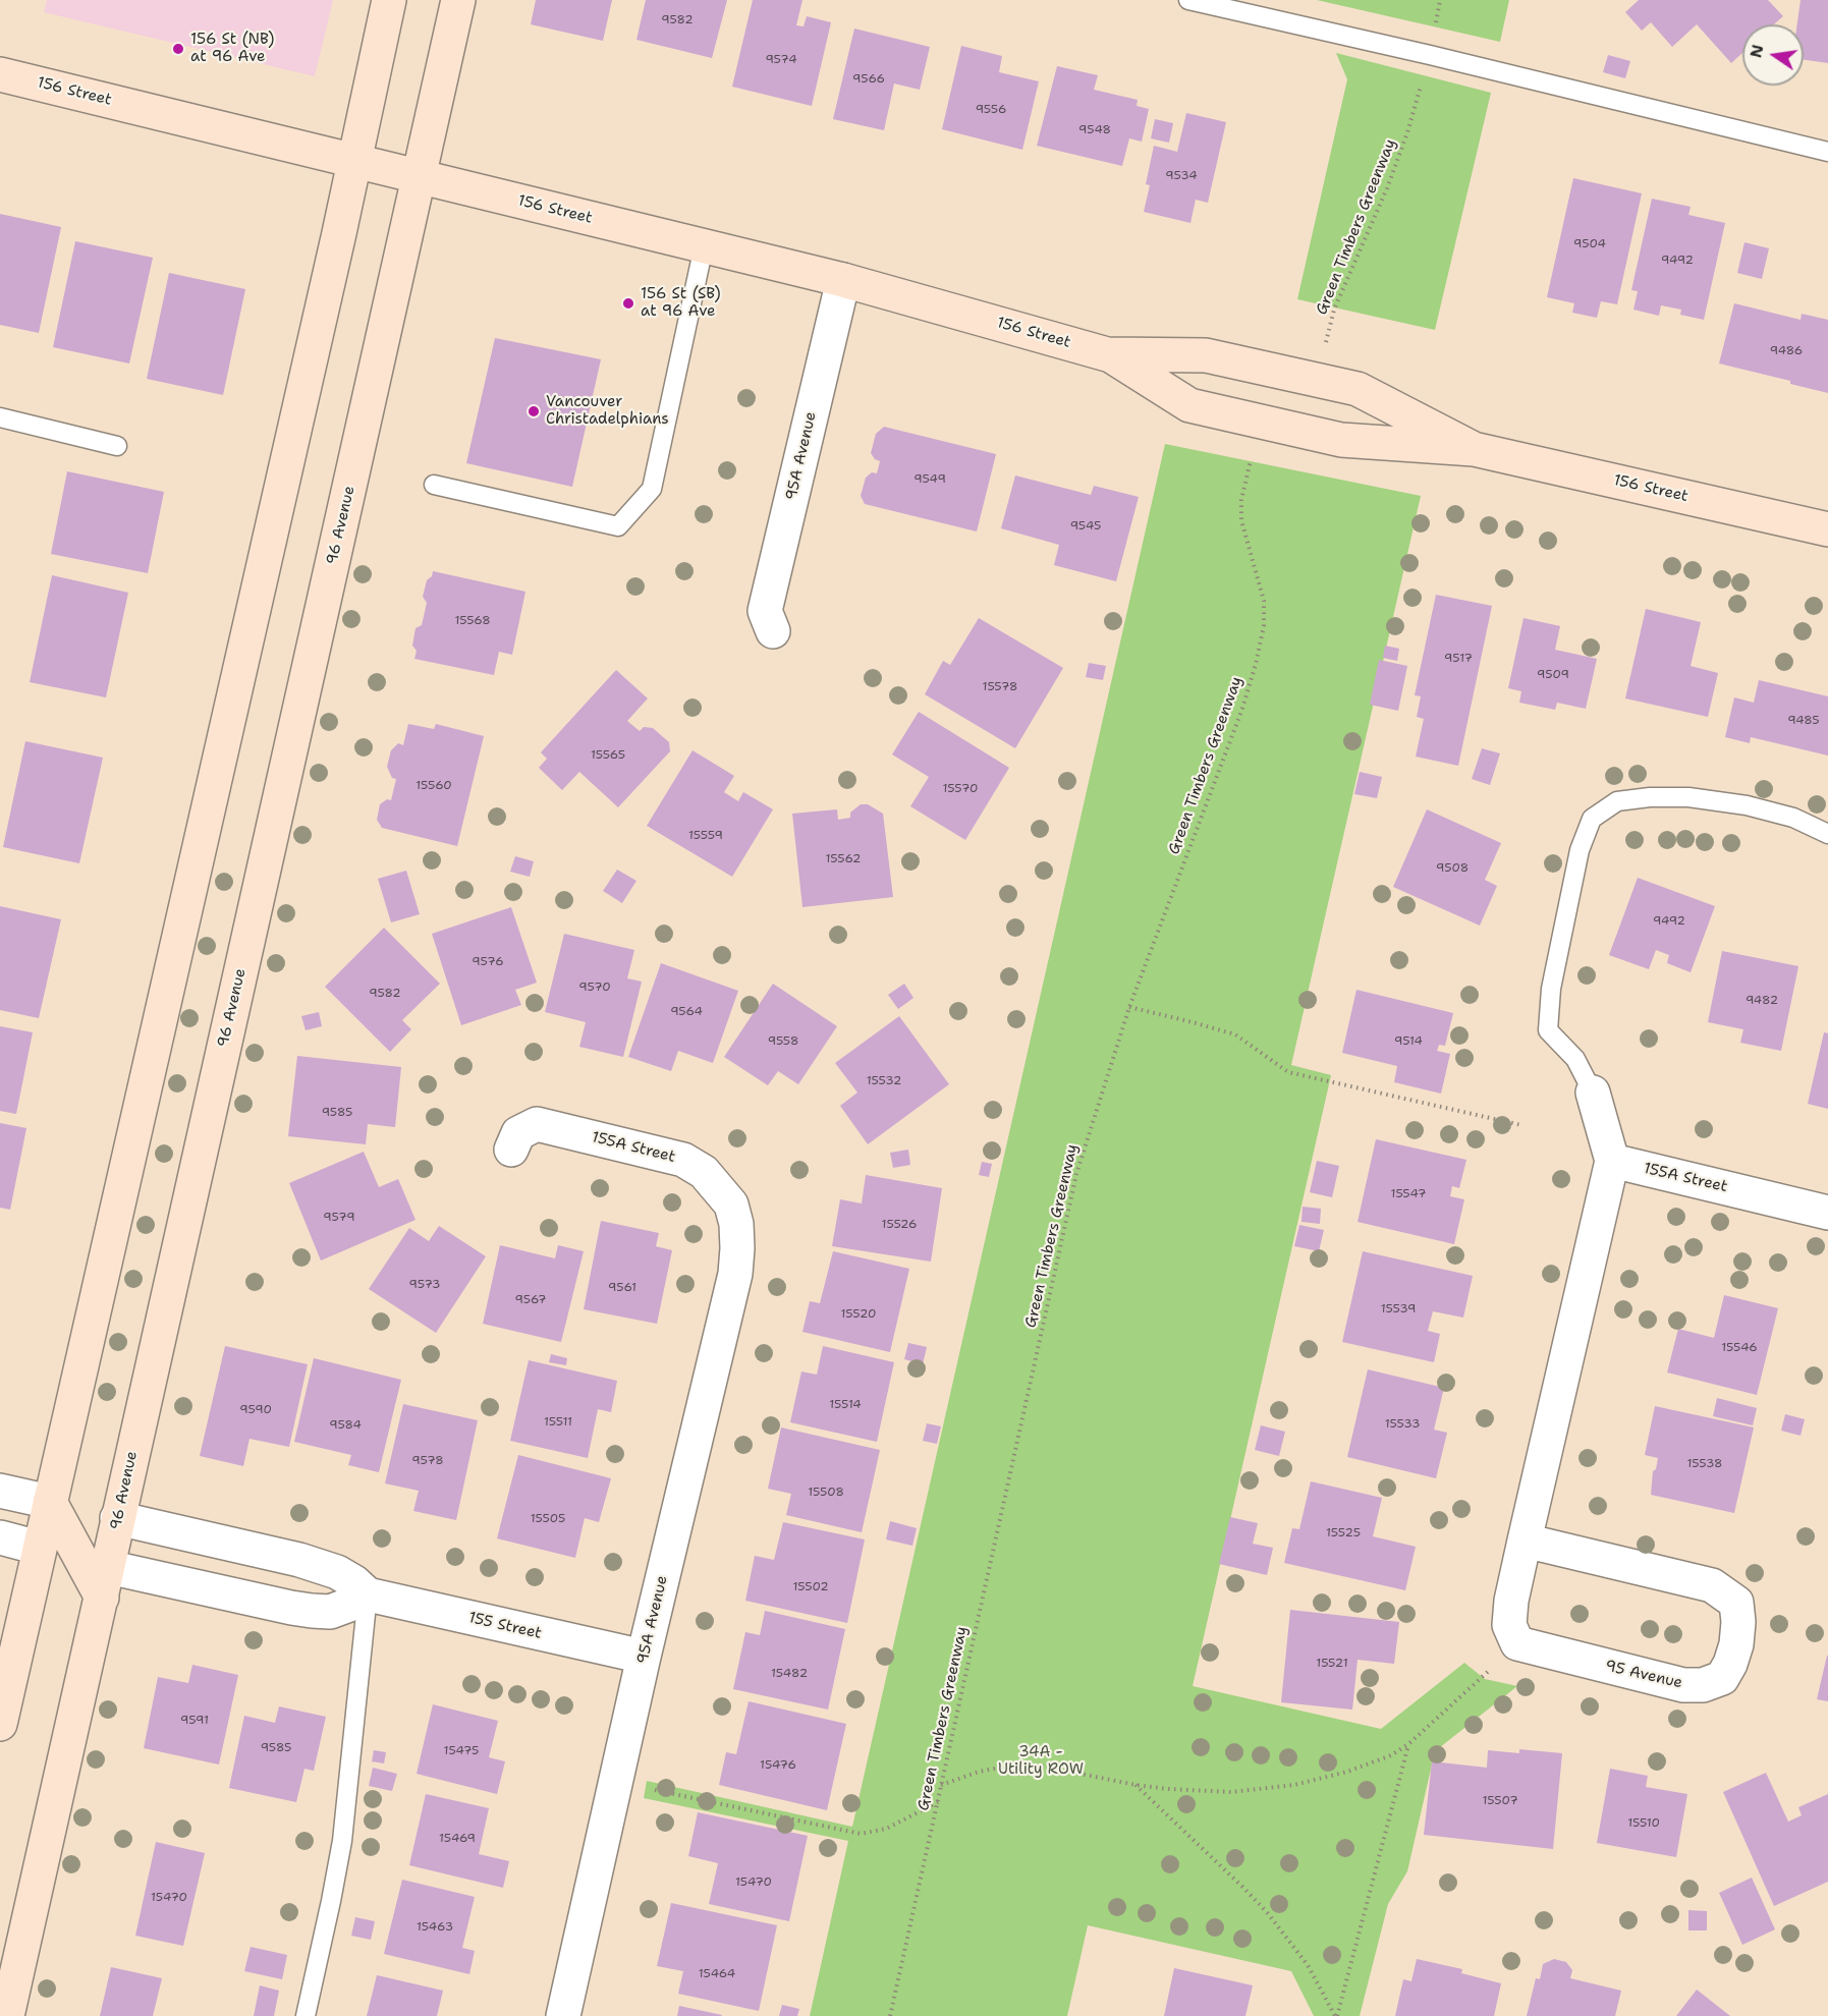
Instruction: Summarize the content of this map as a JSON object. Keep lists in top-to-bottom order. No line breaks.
{"streets":{"main road":["156 Street","96 Avenue"],"street":["95A Avenue","155A Street","155 Street","95 Avenue"],"path":["Green Timbers Greenway"]},"crossings":[["156 Street","95A Avenue"],["156 Street","96 Avenue"],["95A Avenue","155A Street"],["95A Avenue","155 Street"],["96 Avenue","155 Street"],["155A Street","95 Avenue"]],"parks":["34A - Utility ROW"],"places":["156 St (NB) at 96 Ave","156 St (SB) at 96 Ave","Vancouver Christadelphians"],"house_numbers":["9582","9574","9566","9556","9548","9534","9504","9492","9486","9549","9545","15568","9517","9509","15578","9485","15565","15560","15570","15559","15562","9508","9492","9576","9570","9582","9482","9564","9558","9514","15532","9585","15547","9579","15526","9573","9561","9567","15539","15520","15546","15514","9590","15511","15533","9584","9578","15538","15508","15505","15525","15502","15521","15482","9591","9585","15475","15476","15507","15510","15469","15470","15470","15463","15464"],"north":"left"}
